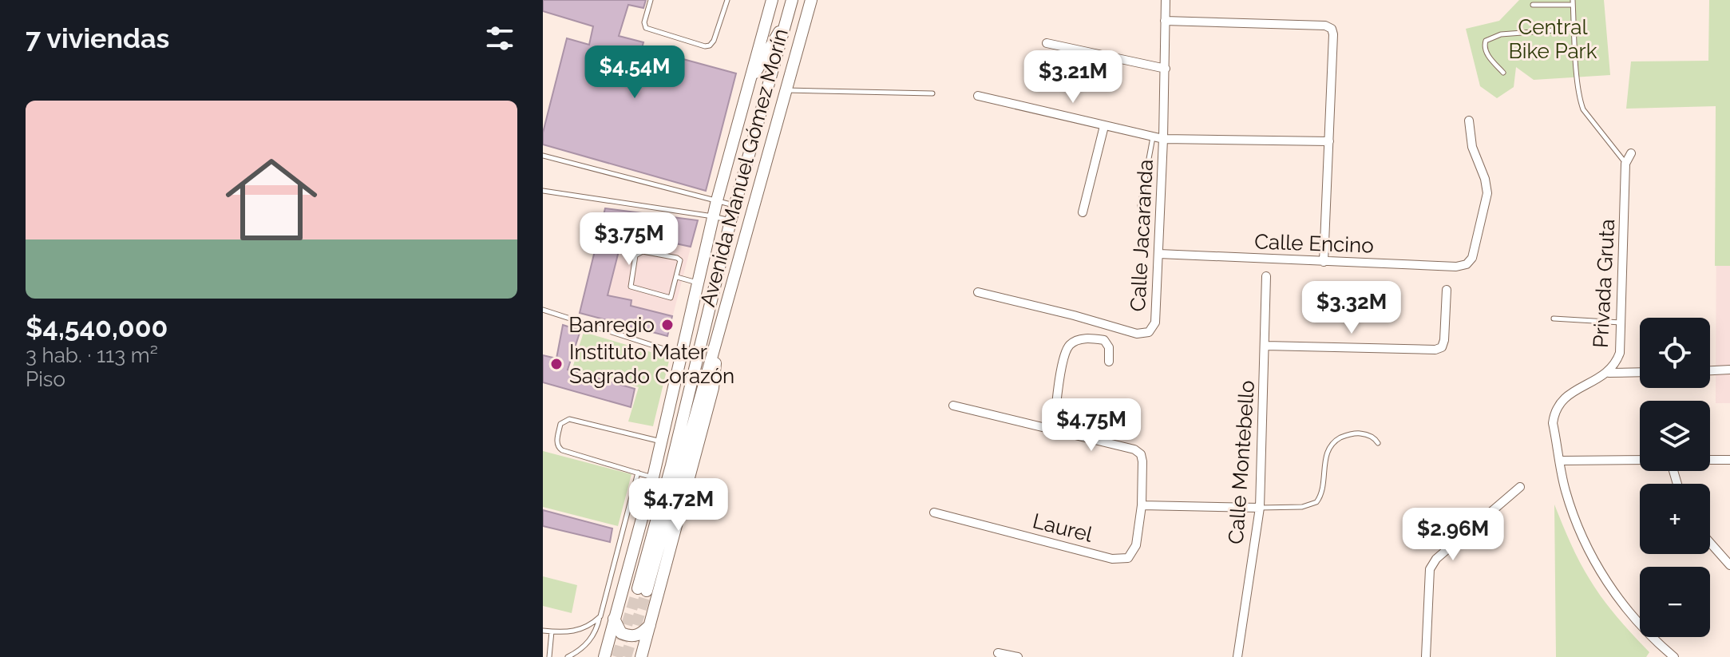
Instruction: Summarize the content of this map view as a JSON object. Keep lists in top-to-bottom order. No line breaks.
{"streets":{"main road":["Avenida Manuel Gómez Morín"],"street":["Calle Jacaranda","Calle Encino","Privada Gruta","Calle Montebello","Laurel"]},"crossings":[["Calle Jacaranda","Calle Encino"]],"parks":["Central Bike Park"],"places":["Banregio","Instituto Mater Sagrado Corazón"],"page":{"heading":"7 viviendas","price":["$4.54M","$3.21M","$3.75M","$3.32M","$4.75M","$4.72M","$2.96M"],"list":[{"name":"$4,540,000","note":"3 hab. · 113 m² · Piso"}],"map_buttons":["+","−"]}}
